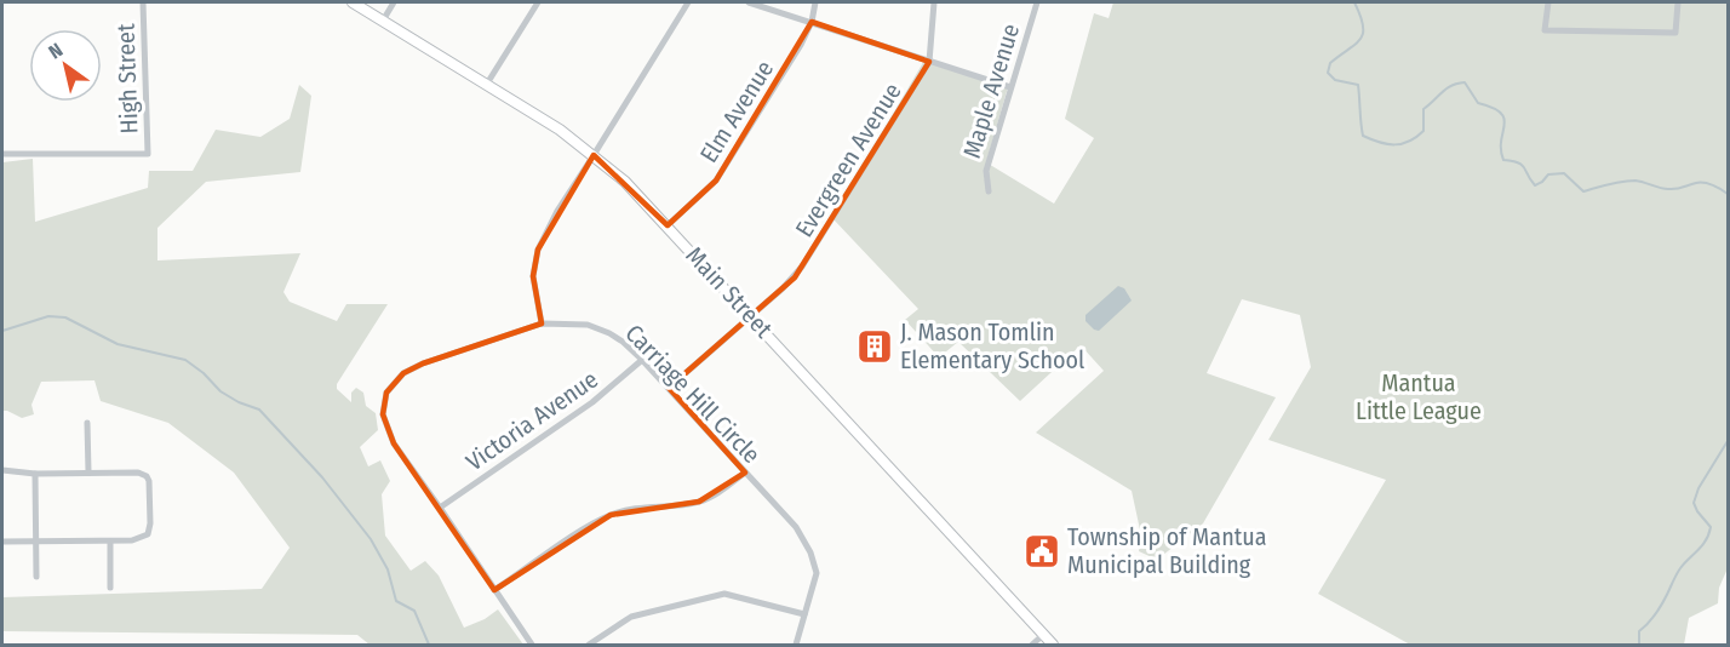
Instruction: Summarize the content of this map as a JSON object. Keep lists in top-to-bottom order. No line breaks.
{"streets":{"main road":["Main Street"],"street":["High Street","Maple Avenue","Elm Avenue","Evergreen Avenue","Carriage Hill Circle","Victoria Avenue"]},"crossings":[["Elm Avenue","Main Street"],["Evergreen Avenue","Main Street"],["Evergreen Avenue","Carriage Hill Circle"],["Carriage Hill Circle","Victoria Avenue"]],"parks":["Mantua Little League"],"places":{"building":["J. Mason Tomlin Elementary School"],"public building":["Township of Mantua Municipal Building"]},"north":"top left"}
